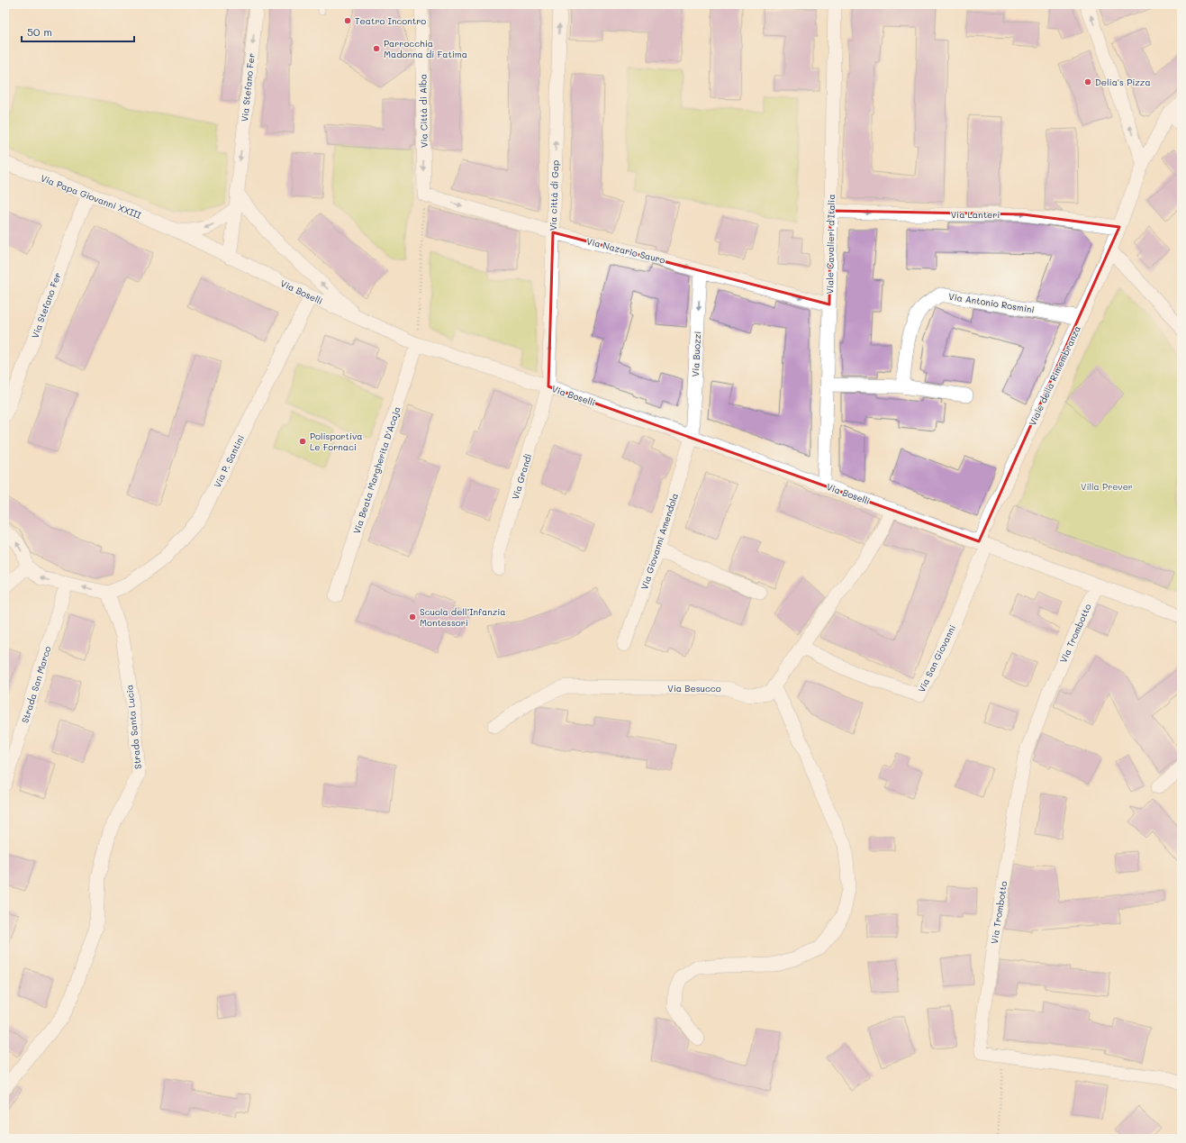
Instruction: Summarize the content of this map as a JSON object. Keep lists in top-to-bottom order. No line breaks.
{"streets":{"street":["Via Stefano Fer","Via Città di Alba","Via città di Gap","Via Papa Giovanni XXIII","Via Lanteri","Viale Cavalieri d'Italia","Via Nazario Sauro","Via Boselli","Via Antonio Rosmini","Via Buozzi","Viale della Rimembranza","Via P. Santini","Via Beata Margherita D'Acaja","Via Grandi","Via Giovanni Amendola","Via Trombotto","Via San Giovanni","Strada San Marco","Via Besucco","Strada Santa Lucia"]},"crossings":[["Via Stefano Fer","Via Papa Giovanni XXIII"],["Via Stefano Fer","Via Boselli"],["Via Città di Alba","Via Nazario Sauro"],["Via città di Gap","Via Nazario Sauro"],["Via città di Gap","Via Boselli"],["Via città di Gap","Via Grandi"],["Via Papa Giovanni XXIII","Via Boselli"],["Via Lanteri","Viale Cavalieri d'Italia"],["Via Lanteri","Viale della Rimembranza"],["Viale Cavalieri d'Italia","Via Nazario Sauro"],["Viale Cavalieri d'Italia","Via Boselli"],["Via Nazario Sauro","Via Buozzi"],["Via Boselli","Via Buozzi"],["Via Boselli","Viale della Rimembranza"],["Via Boselli","Via P. Santini"],["Via Boselli","Via Beata Margherita D'Acaja"],["Via Boselli","Via Grandi"],["Via Boselli","Via Giovanni Amendola"],["Via Boselli","Via San Giovanni"],["Via Boselli","Via Besucco"],["Via Antonio Rosmini","Viale della Rimembranza"],["Via Buozzi","Via Giovanni Amendola"],["Viale della Rimembranza","Via San Giovanni"],["Via P. Santini","Strada Santa Lucia"],["Via San Giovanni","Via Besucco"]],"one_way":["Via Stefano Fer","Via Città di Alba","Via città di Gap","Via Lanteri","Via Nazario Sauro","Via Buozzi"],"parks":["Villa Prever"],"places":["Teatro Incontro","Parrocchia Madonna di Fatima","Delia's Pizza","Polisportiva Le Fornaci","Scuola dell’Infanzia Montessori"],"scale_bar":"50 m"}
